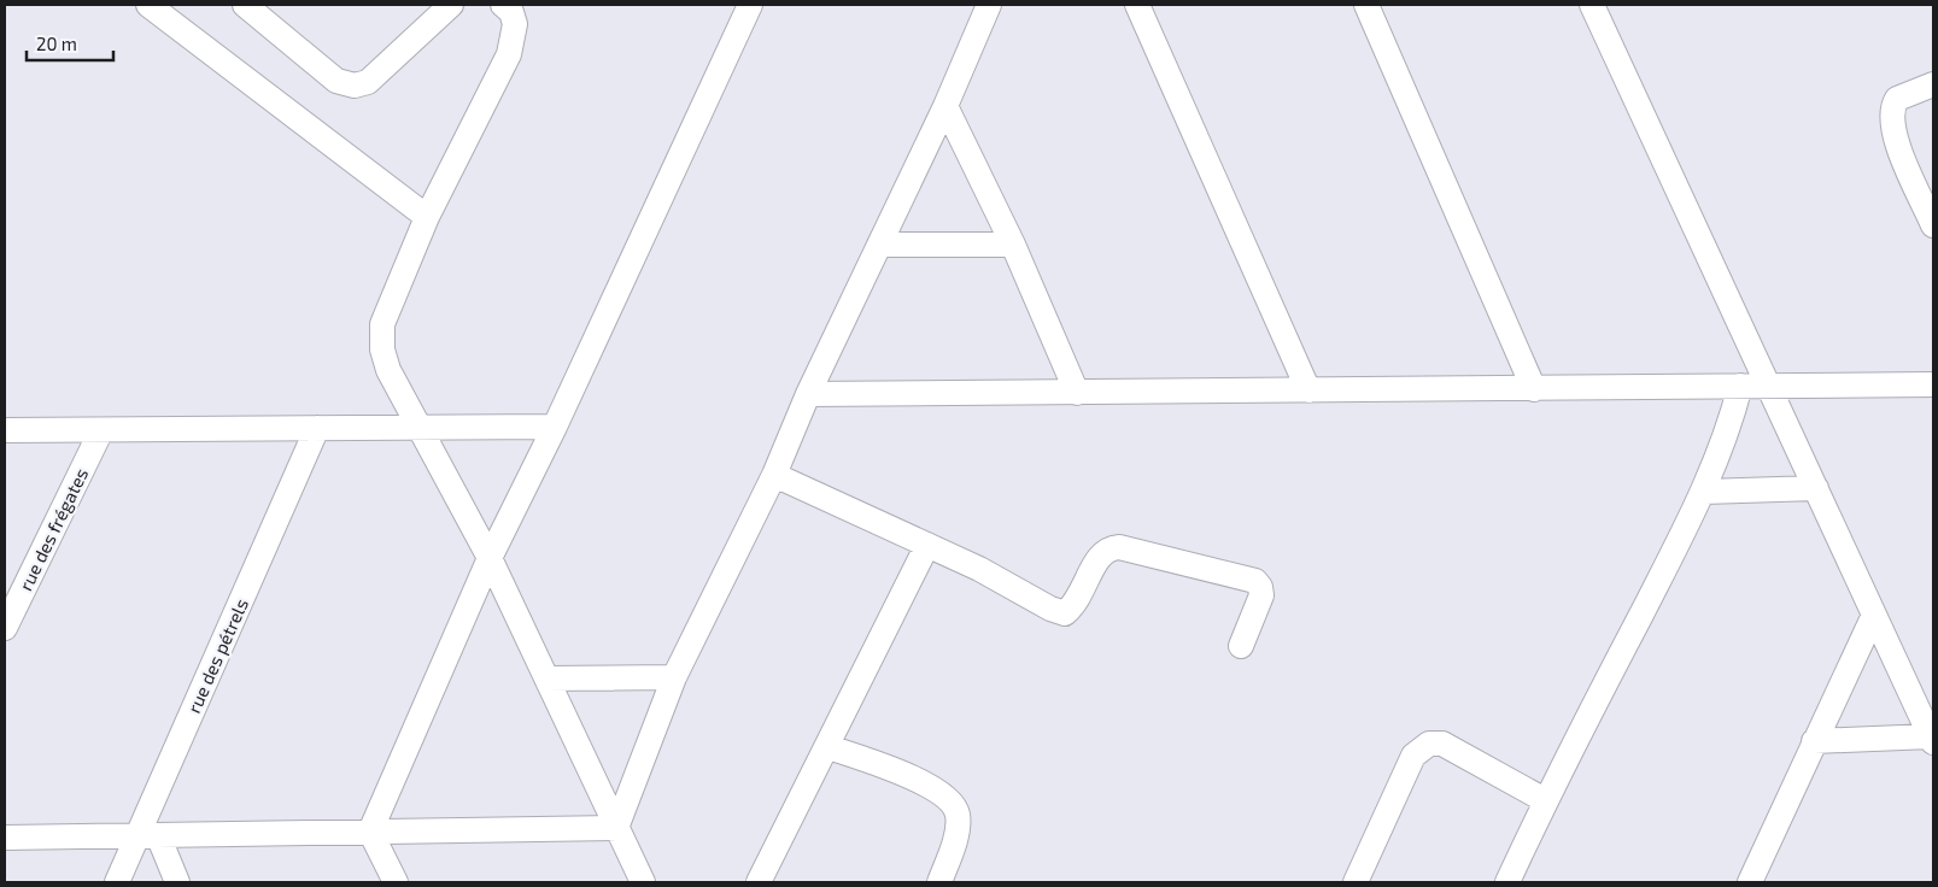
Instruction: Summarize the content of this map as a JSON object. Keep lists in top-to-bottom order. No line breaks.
{"streets":{"street":["rue des frégates","rue des pétrels"]},"scale_bar":"20 m"}
